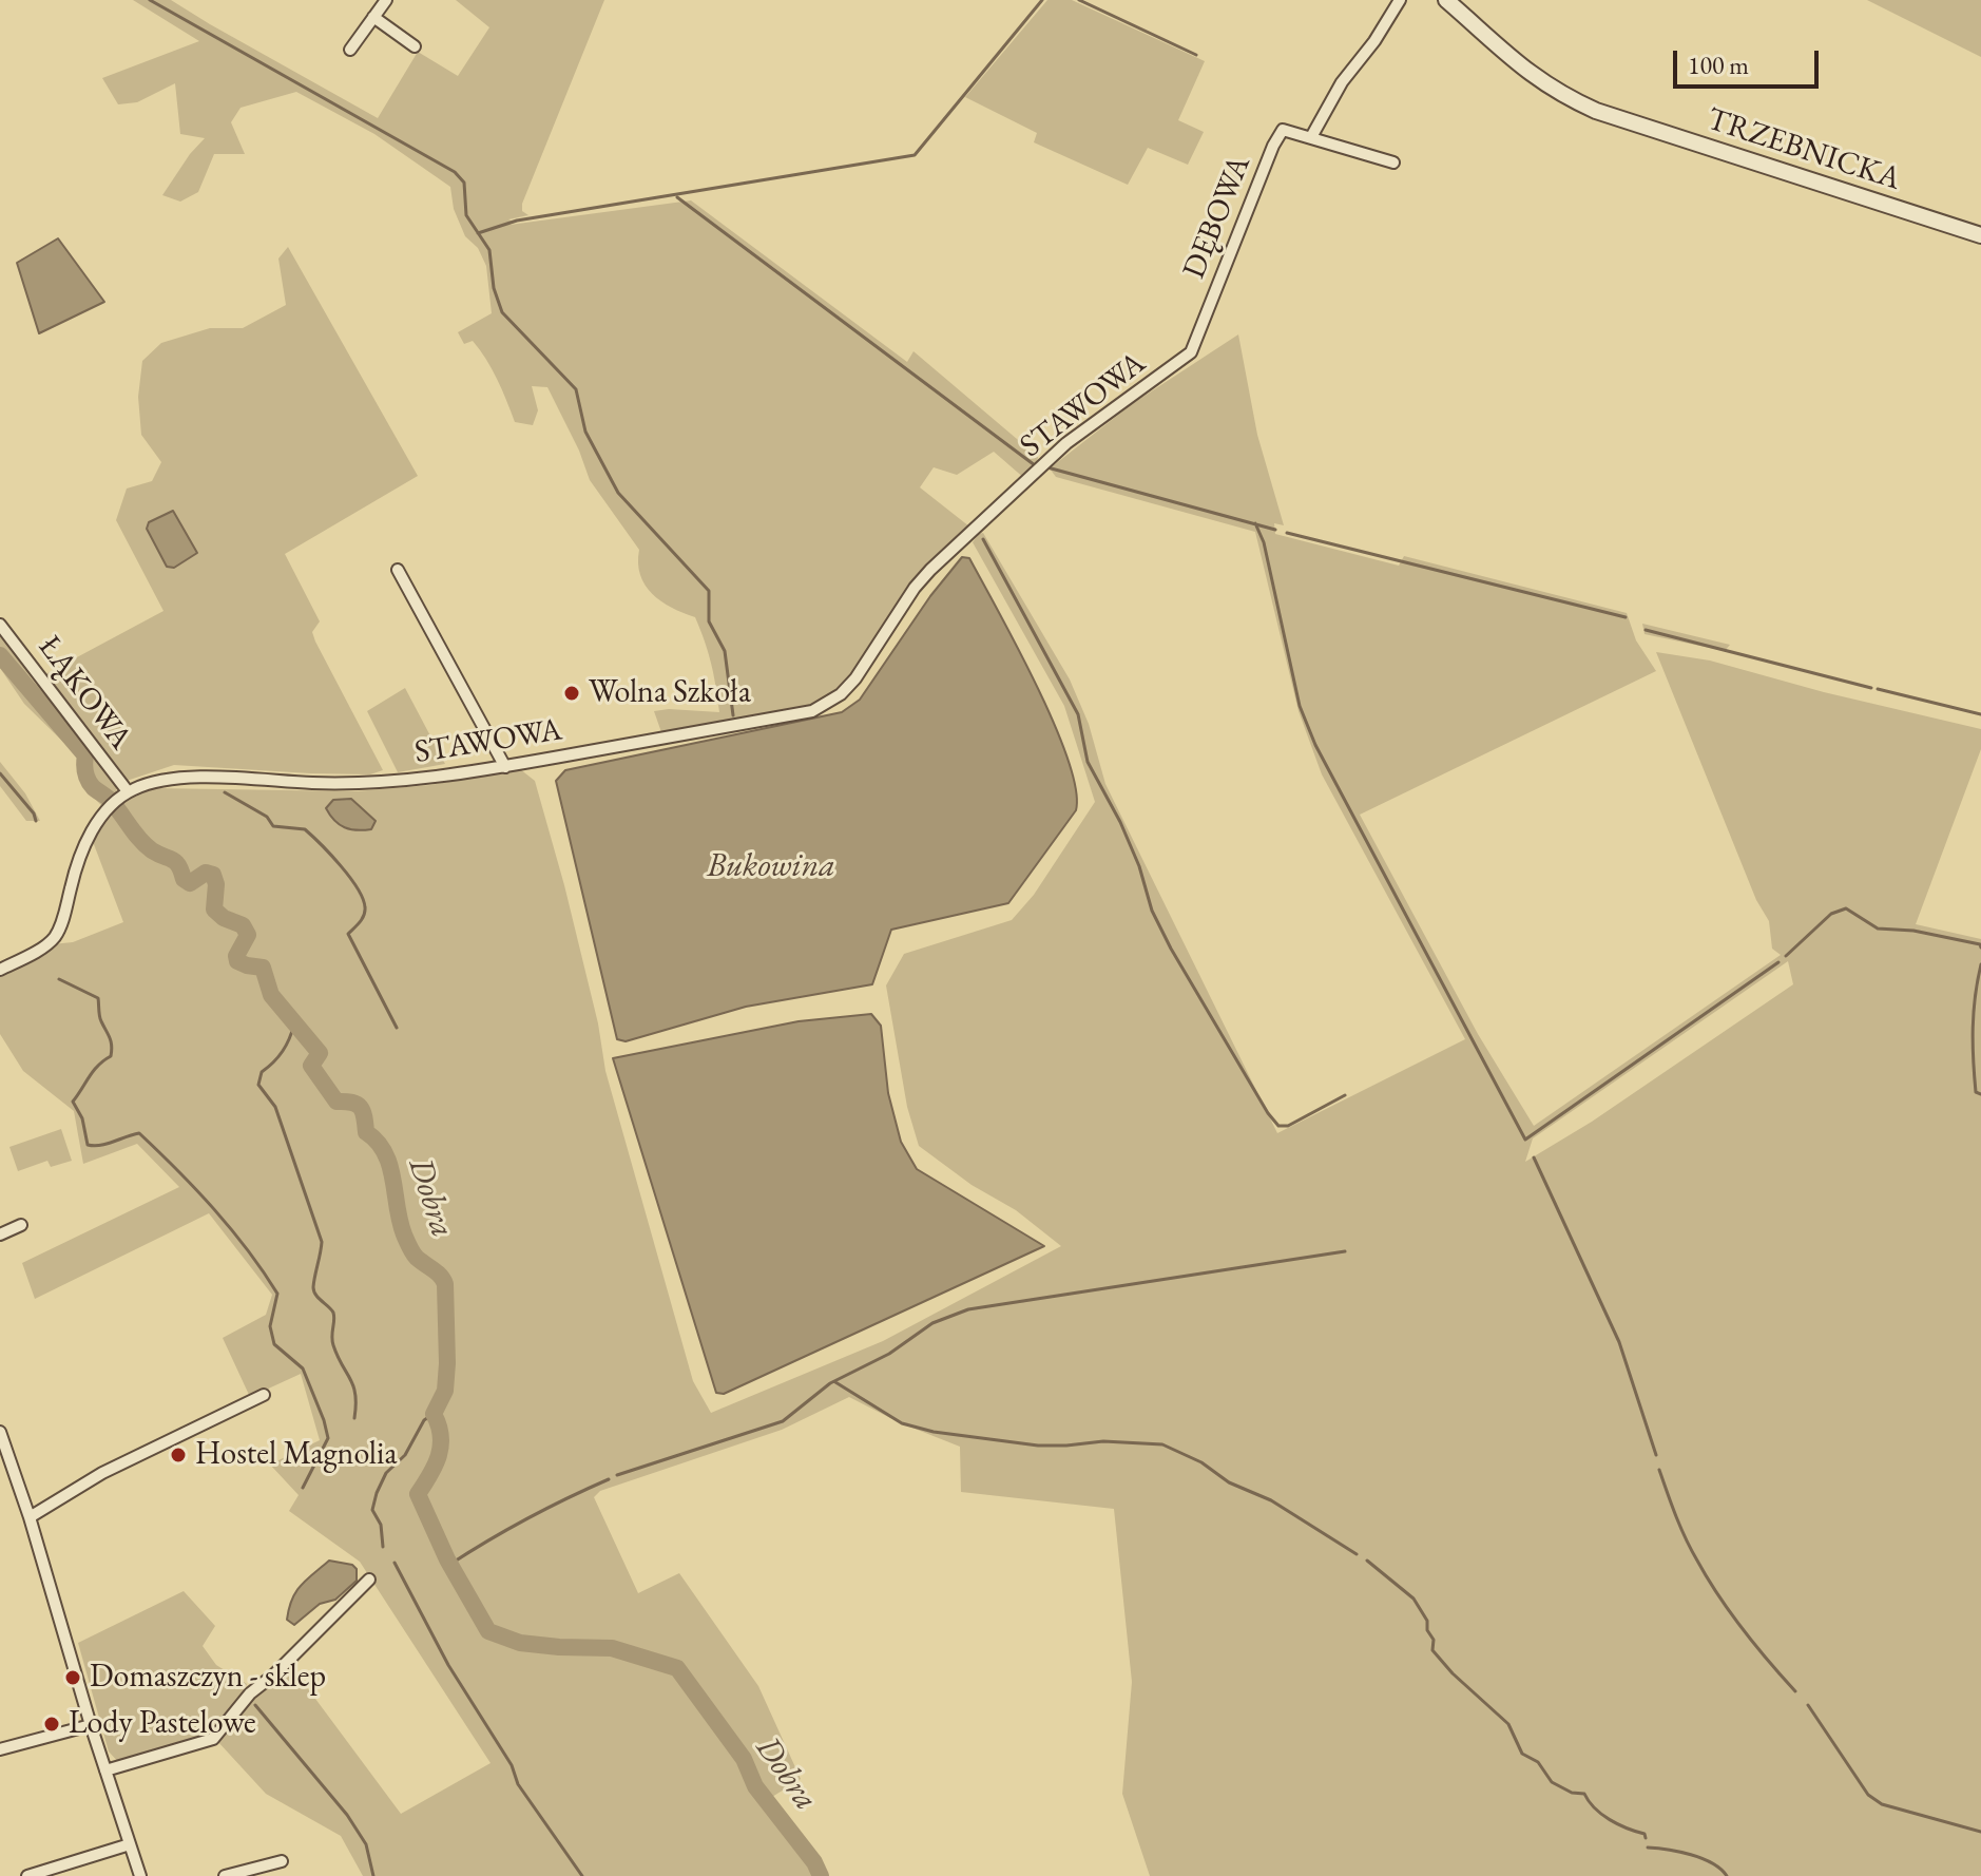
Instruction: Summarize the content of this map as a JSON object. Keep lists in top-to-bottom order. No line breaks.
{"streets":{"street":["TRZEBNICKA","DĘBOWA","STAWOWA","ŁĄKOWA"]},"crossings":[["DĘBOWA","STAWOWA"],["STAWOWA","ŁĄKOWA"]],"water":["Bukowina","Dobra"],"places":["Wolna Szkoła","Hostel Magnolia","Domaszczyn - sklep","Lody Pastelowe"],"scale_bar":"100 m"}
